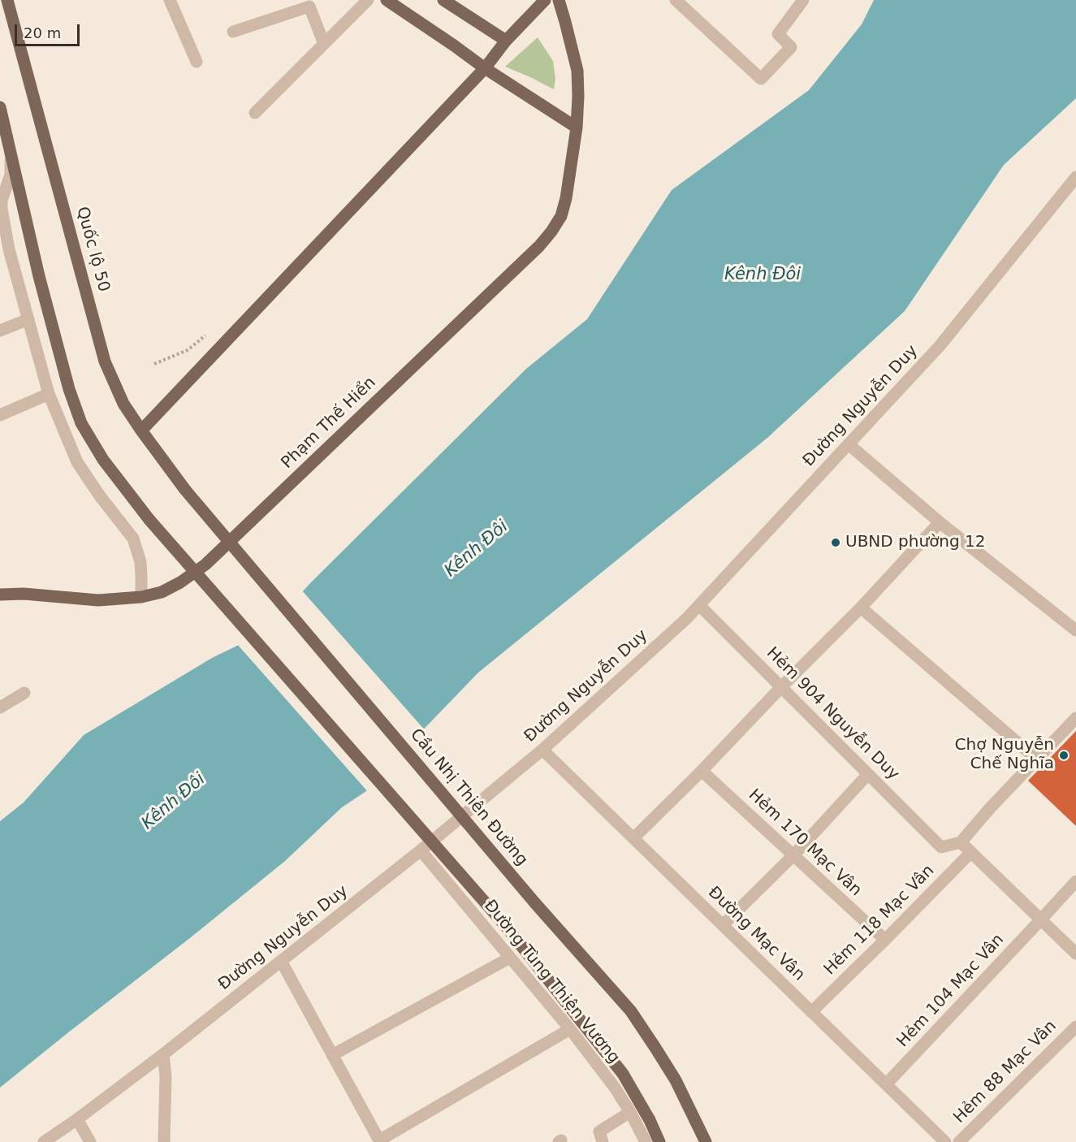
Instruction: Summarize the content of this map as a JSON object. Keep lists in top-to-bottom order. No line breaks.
{"streets":{"main road":["Quốc lộ 50","Phạm Thế Hiển","Cầu Nhị Thiên Đường"],"street":["Đường Nguyễn Duy","Hẻm 904 Nguyễn Duy","Hẻm 170 Mạc Vân","Hẻm 118 Mạc Vân","Đường Mạc Vân","Đường Tùng Thiện Vương","Hẻm 104 Mạc Vân","Hẻm 88 Mạc Vân"]},"crossings":[["Quốc lộ 50","Cầu Nhị Thiên Đường"],["Đường Nguyễn Duy","Hẻm 904 Nguyễn Duy"],["Đường Nguyễn Duy","Đường Mạc Vân"],["Đường Nguyễn Duy","Đường Tùng Thiện Vương"],["Hẻm 170 Mạc Vân","Hẻm 118 Mạc Vân"],["Hẻm 118 Mạc Vân","Đường Mạc Vân"],["Đường Mạc Vân","Hẻm 104 Mạc Vân"]],"water":["Kênh Đôi"],"places":["UBND phường 12","Chợ Nguyễn Chế Nghĩa"],"scale_bar":"20 m"}
